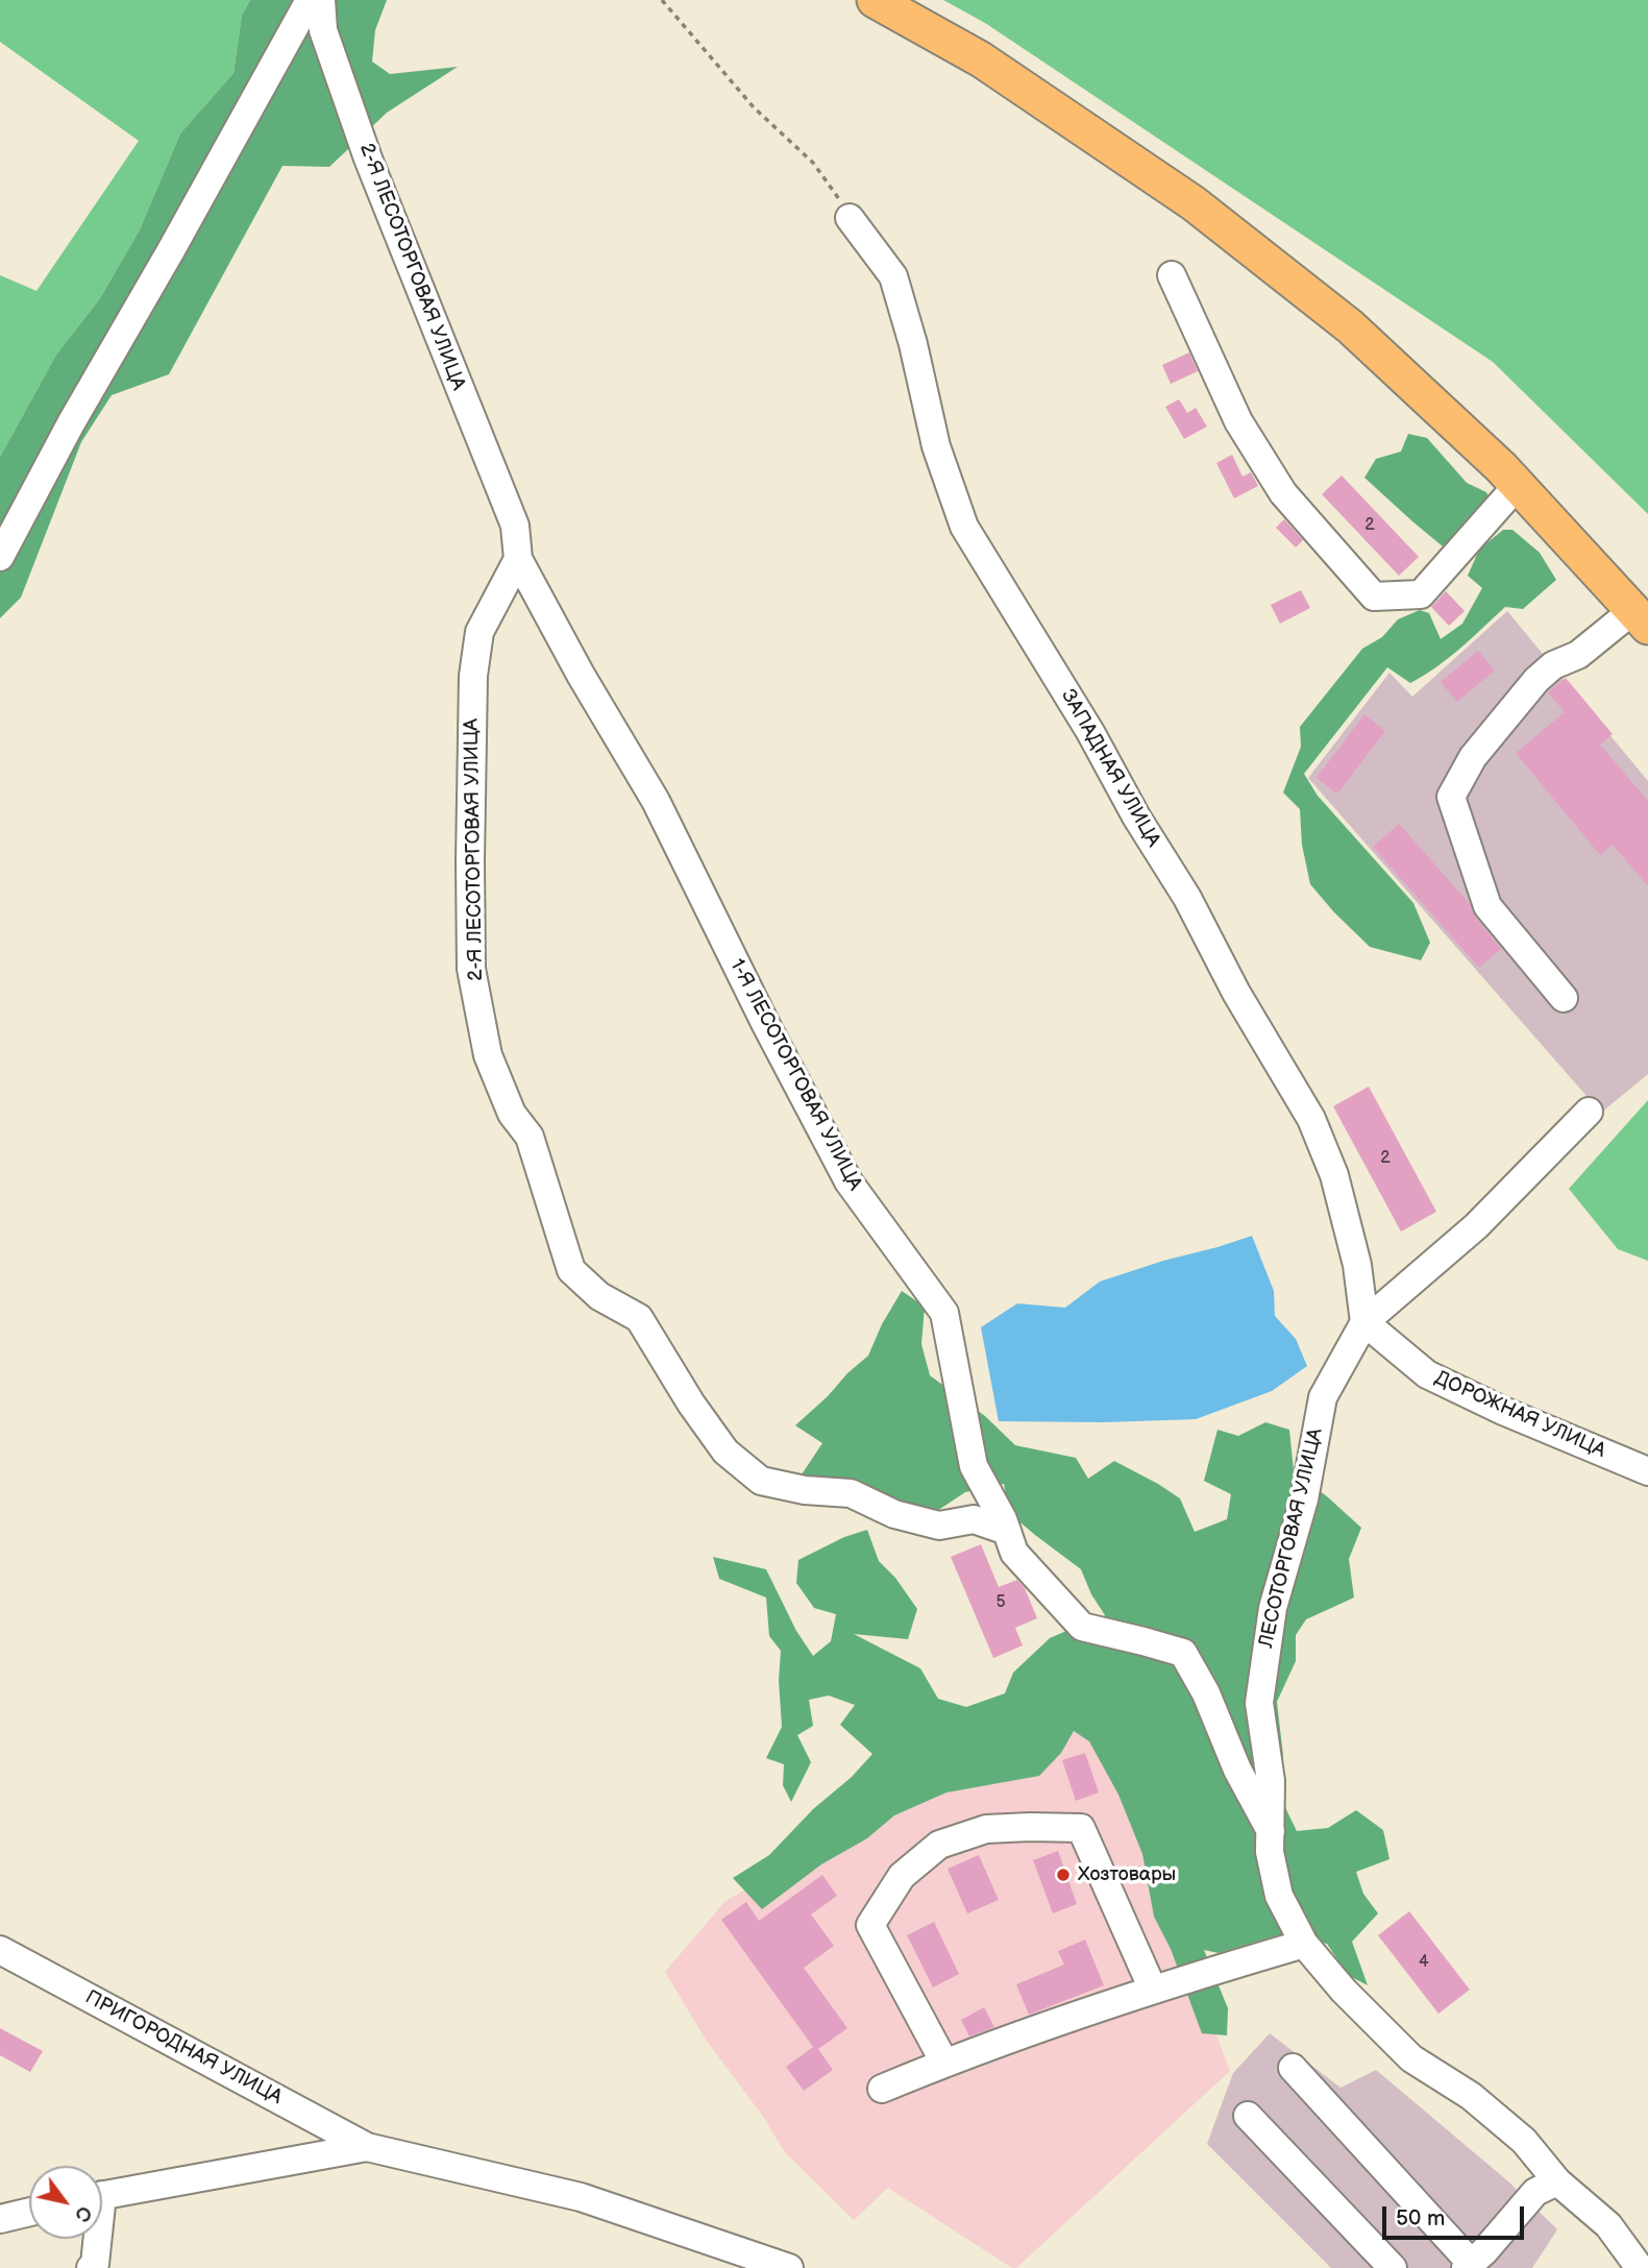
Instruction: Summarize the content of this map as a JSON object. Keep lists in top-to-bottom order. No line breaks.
{"streets":{"street":["2-Я ЛЕСОТОРГОВАЯ УЛИЦА","ЗАПАДНАЯ УЛИЦА","1-Я ЛЕСОТОРГОВАЯ УЛИЦА","ДОРОЖНАЯ УЛИЦА","ЛЕСОТОРГОВАЯ УЛИЦА","ПРИГОРОДНАЯ УЛИЦА"]},"crossings":[["2-Я ЛЕСОТОРГОВАЯ УЛИЦА","1-Я ЛЕСОТОРГОВАЯ УЛИЦА"],["ЗАПАДНАЯ УЛИЦА","ДОРОЖНАЯ УЛИЦА"],["ЗАПАДНАЯ УЛИЦА","ЛЕСОТОРГОВАЯ УЛИЦА"],["1-Я ЛЕСОТОРГОВАЯ УЛИЦА","ЛЕСОТОРГОВАЯ УЛИЦА"],["ДОРОЖНАЯ УЛИЦА","ЛЕСОТОРГОВАЯ УЛИЦА"]],"places":["Хозтовары"],"house_numbers":["2","2","5","4"],"scale_bar":"50 m","north":"bottom right"}
